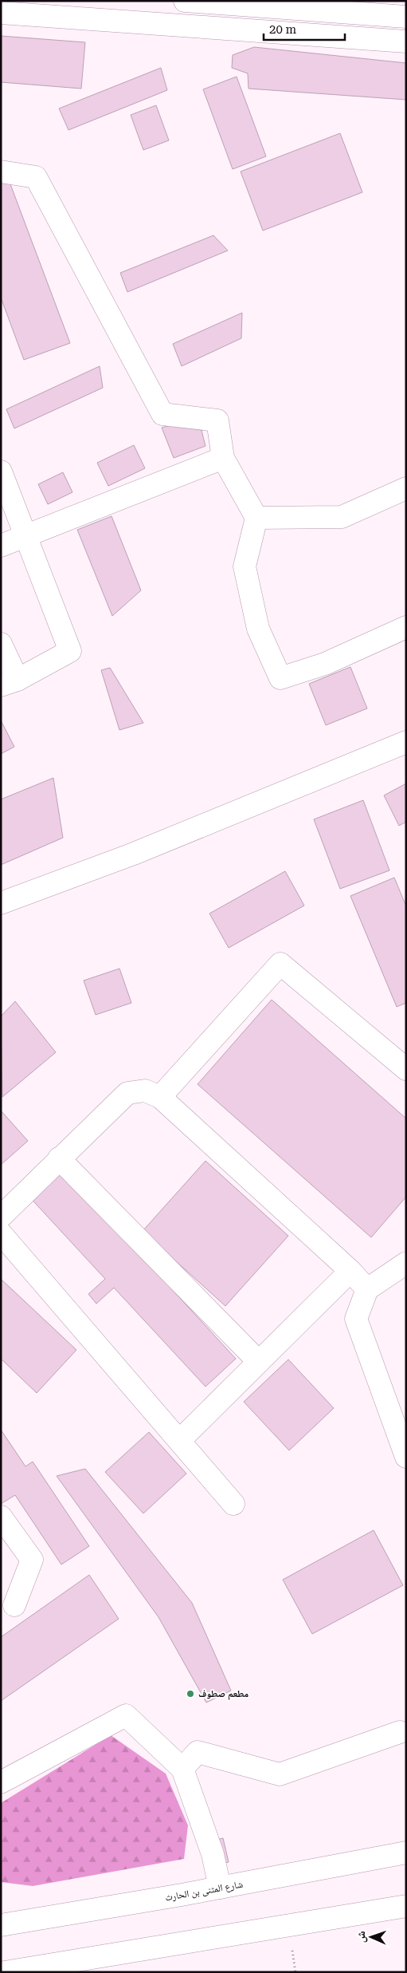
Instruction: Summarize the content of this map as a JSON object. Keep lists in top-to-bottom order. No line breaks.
{"streets":{"main road":["شارع المثنى بن الحارث"]},"places":["مطعم صطوف"],"scale_bar":"20 m","north":"left"}
